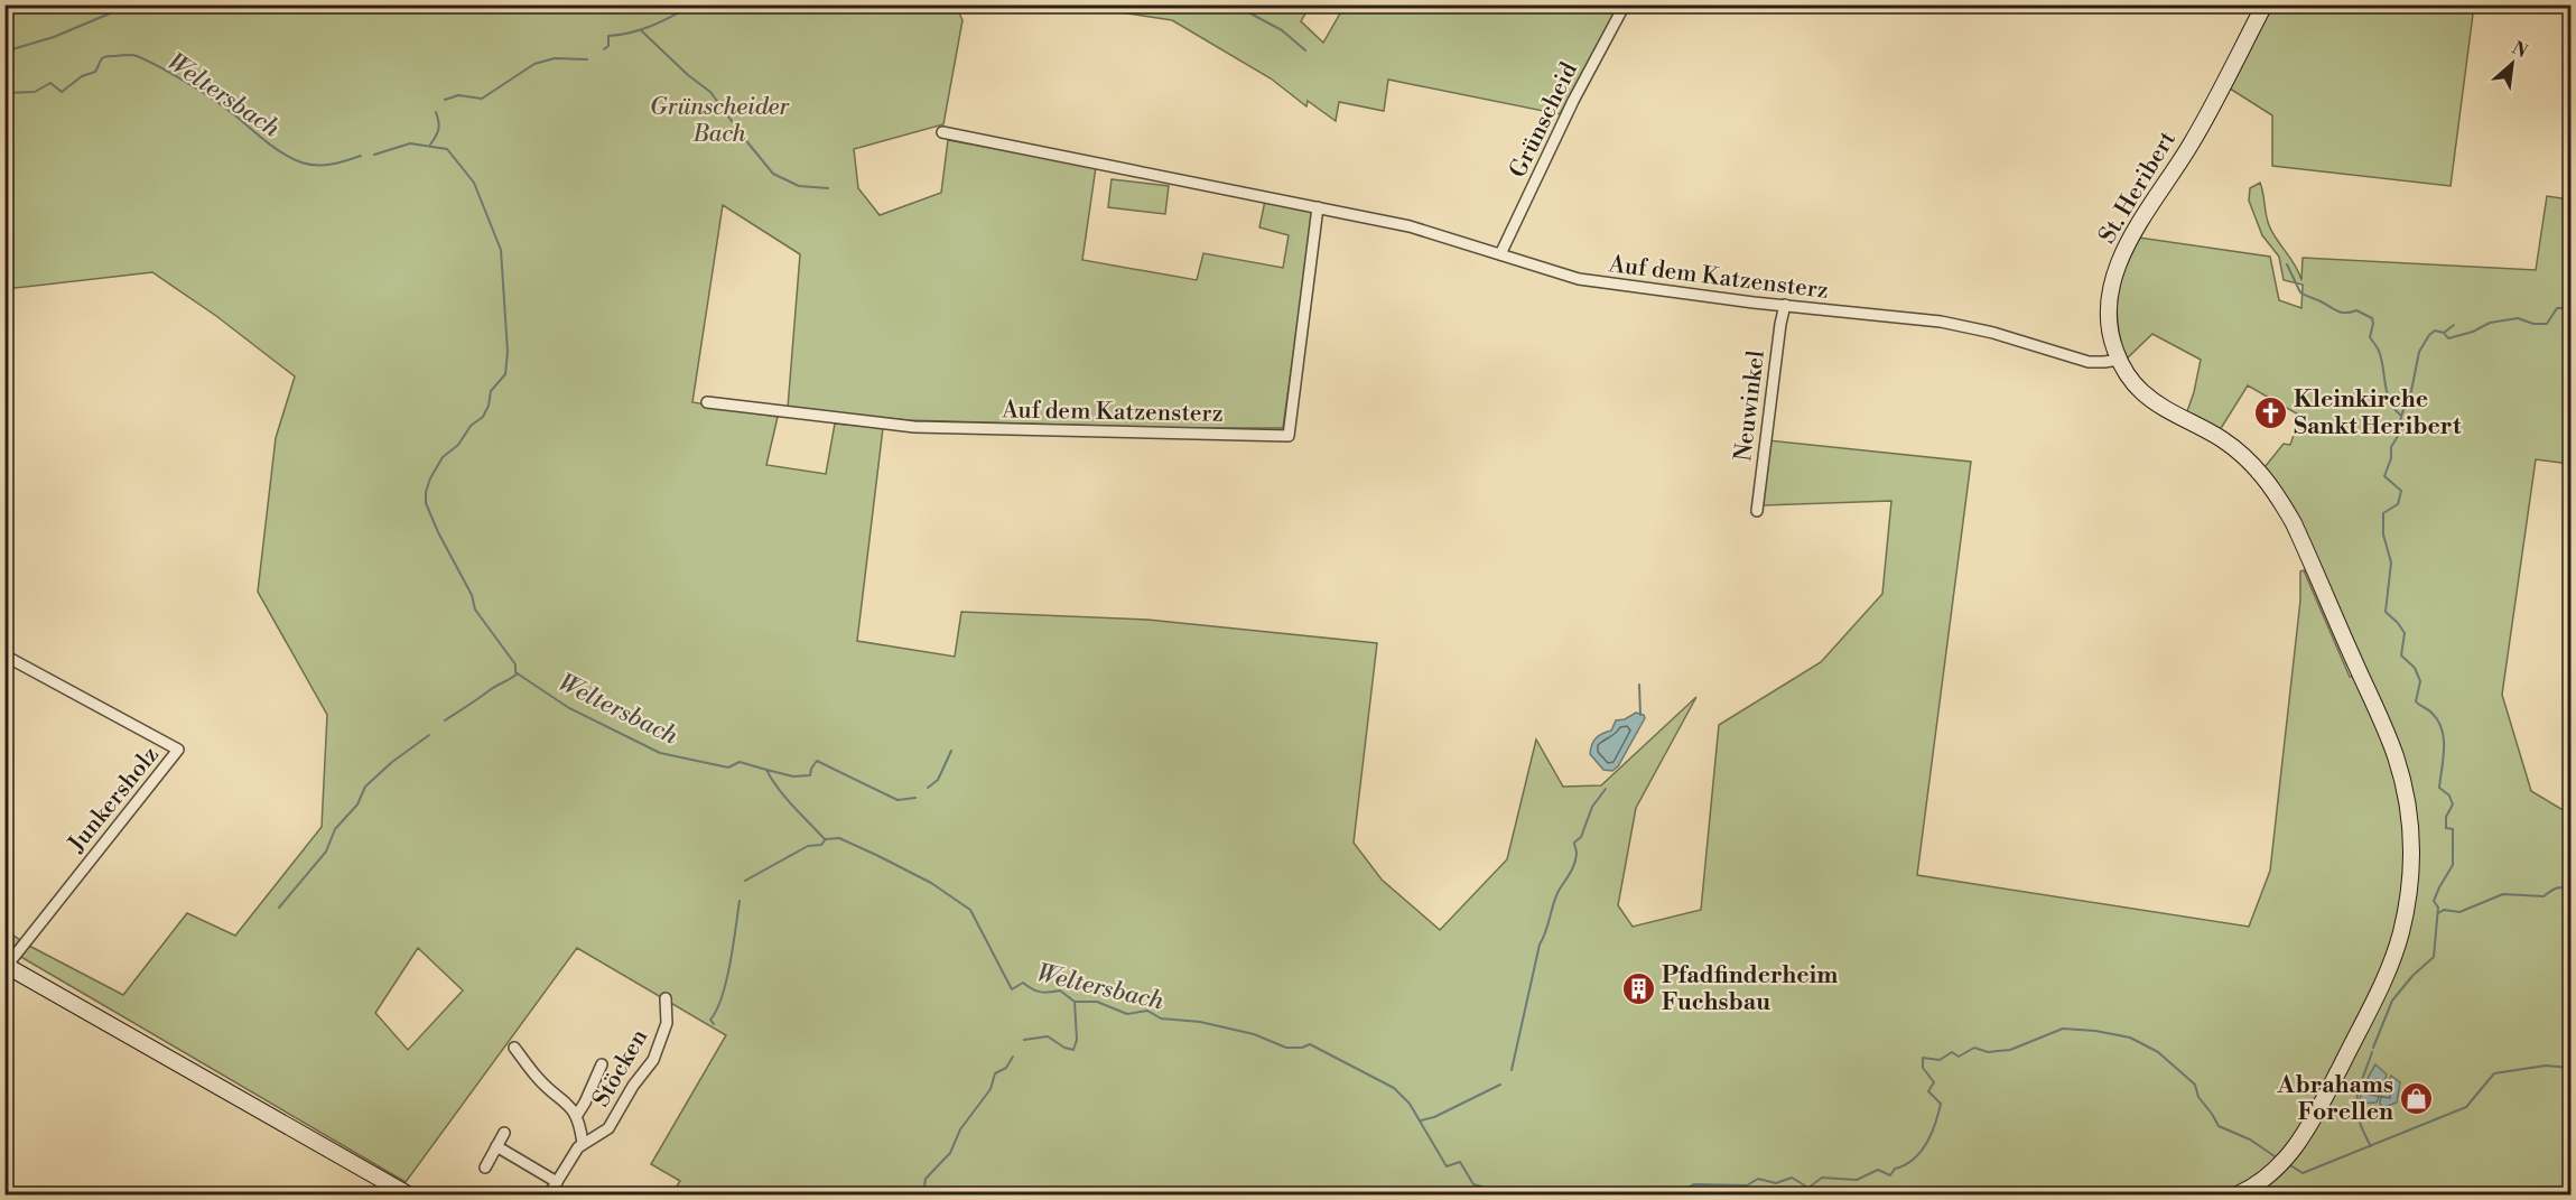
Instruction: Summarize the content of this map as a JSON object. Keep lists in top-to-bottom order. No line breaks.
{"streets":{"street":["Grünscheid","St. Heribert","Auf dem Katzensterz","Neuwinkel","Junkersholz","Stöcken"]},"crossings":[["Grünscheid","Auf dem Katzensterz"],["St. Heribert","Auf dem Katzensterz"],["Auf dem Katzensterz","Neuwinkel"]],"water":["Weltersbach"],"parks":["Grünscheider Bach"],"places":{"church":["Kleinkirche Sankt Heribert"],"building":["Pfadfinderheim Fuchsbau"],"shop":["Abrahams Forellen"]},"north":"top right"}
